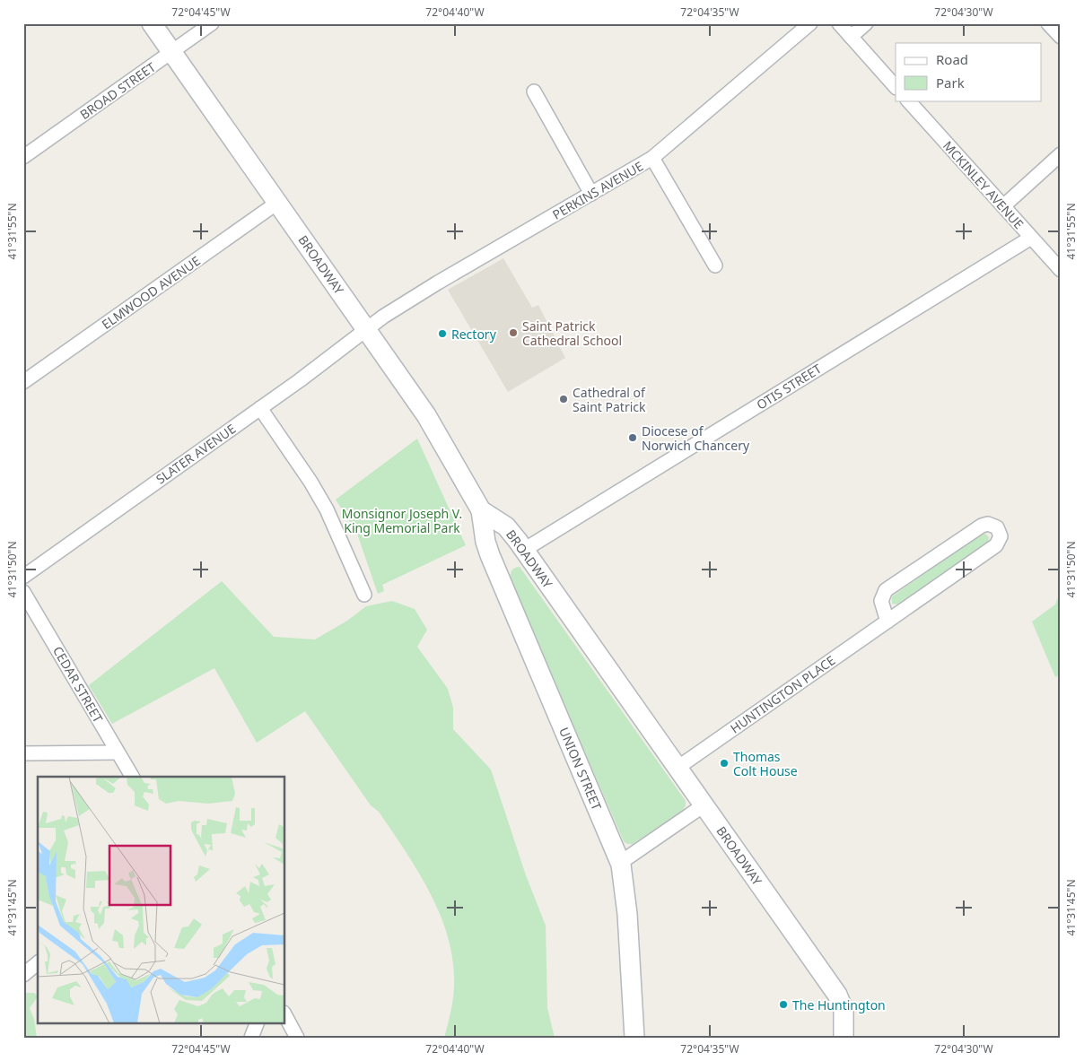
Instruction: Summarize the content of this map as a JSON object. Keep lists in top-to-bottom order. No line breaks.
{"streets":{"main road":["BROADWAY","UNION STREET"],"street":["BROAD STREET","MCKINLEY AVENUE","PERKINS AVENUE","ELMWOOD AVENUE","OTIS STREET","SLATER AVENUE","CEDAR STREET","HUNTINGTON PLACE"]},"crossings":[["BROAD STREET","BROADWAY"],["MCKINLEY AVENUE","OTIS STREET"],["PERKINS AVENUE","BROADWAY"],["PERKINS AVENUE","SLATER AVENUE"],["BROADWAY","ELMWOOD AVENUE"],["BROADWAY","OTIS STREET"],["BROADWAY","SLATER AVENUE"],["BROADWAY","HUNTINGTON PLACE"],["BROADWAY","UNION STREET"]],"parks":["Monsignor Joseph V. King Memorial Park"],"places":["Saint Patrick Cathedral School","Rectory","Cathedral of Saint Patrick","Diocese of Norwich Chancery","Thomas Colt House","The Huntington"],"legend":["Road","Park"],"coordinates":["72°04'45\"W","72°04'40\"W","72°04'35\"W","72°04'30\"W","41°31'55\"N","41°31'50\"N","41°31'45\"N"]}
